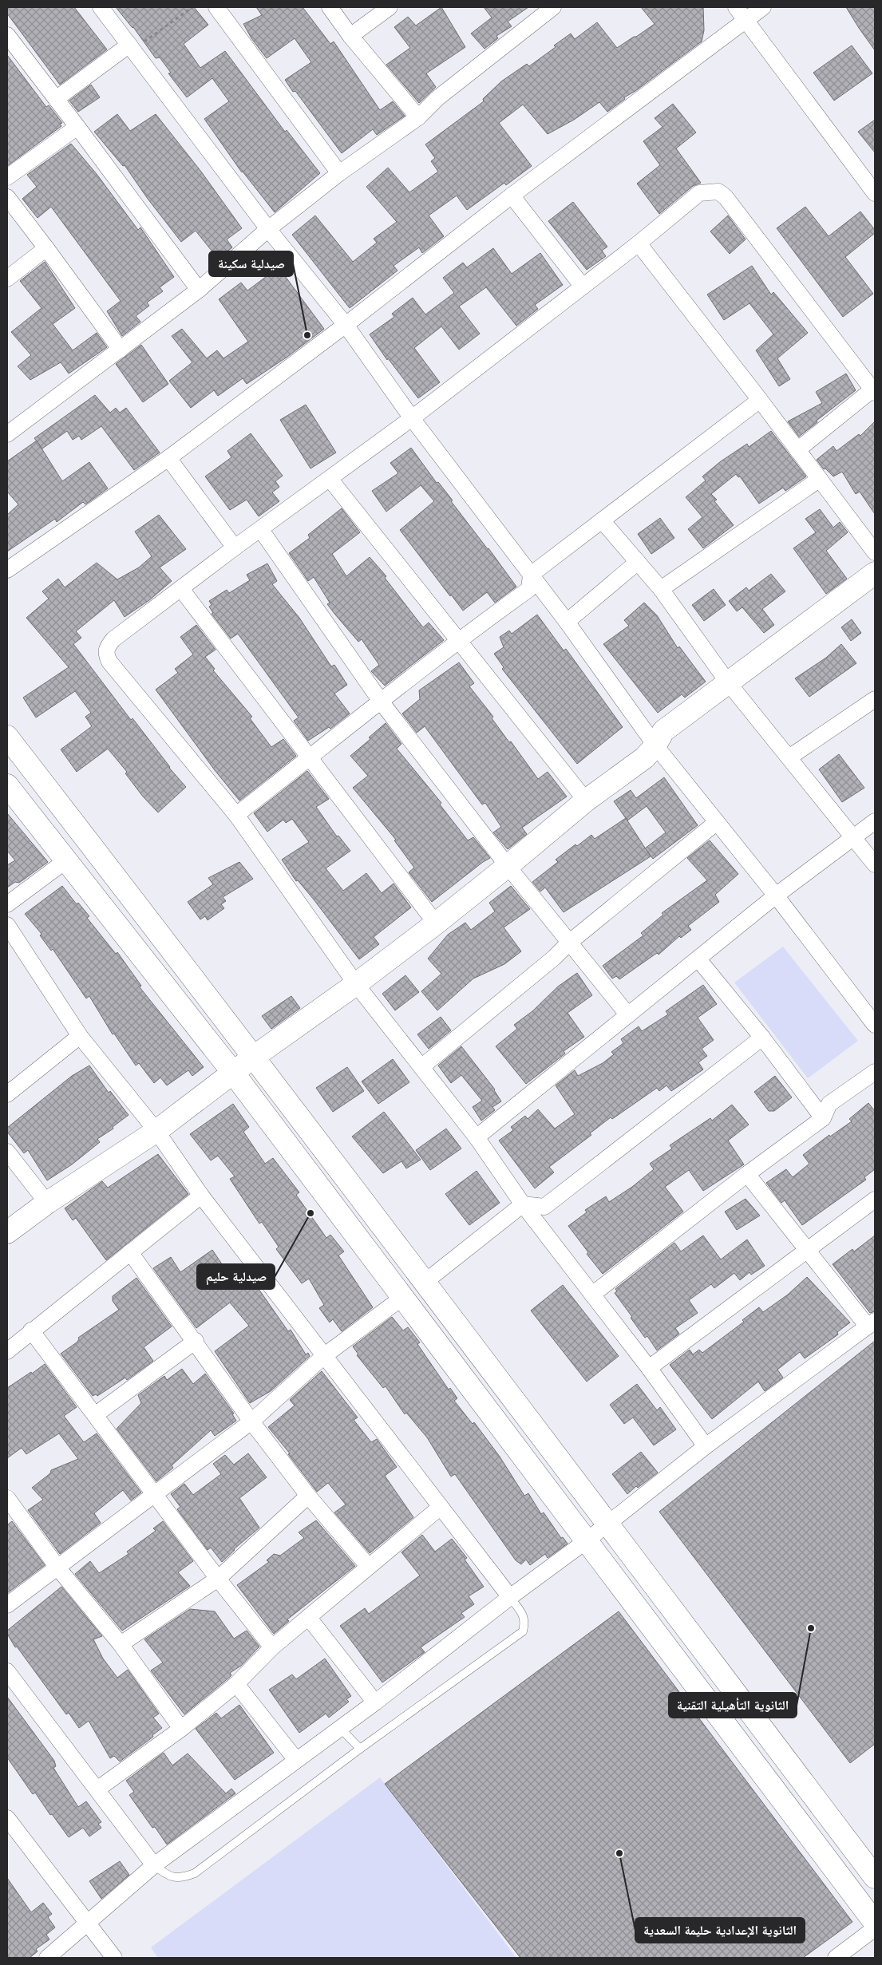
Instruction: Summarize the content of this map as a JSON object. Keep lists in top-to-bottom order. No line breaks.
{"places":["صيدلية سكينة","صيدلية حليم","الثانوية التأهيلية التقنية","الثانوية الإعدادية حليمة السعدية"]}
